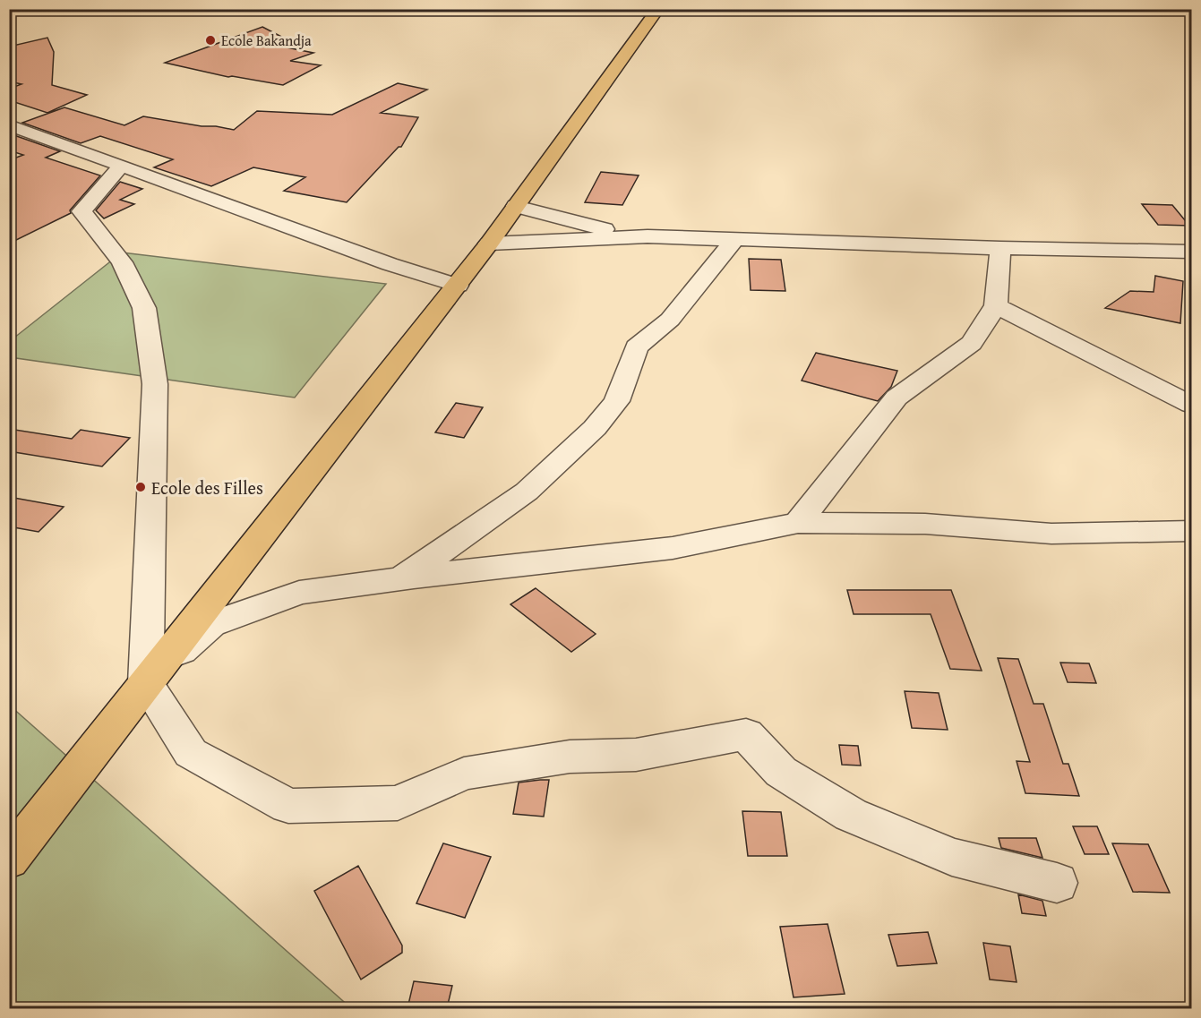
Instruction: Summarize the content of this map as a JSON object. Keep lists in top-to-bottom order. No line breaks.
{"places":["Ecole Bakandja","Ecole des Filles"]}
